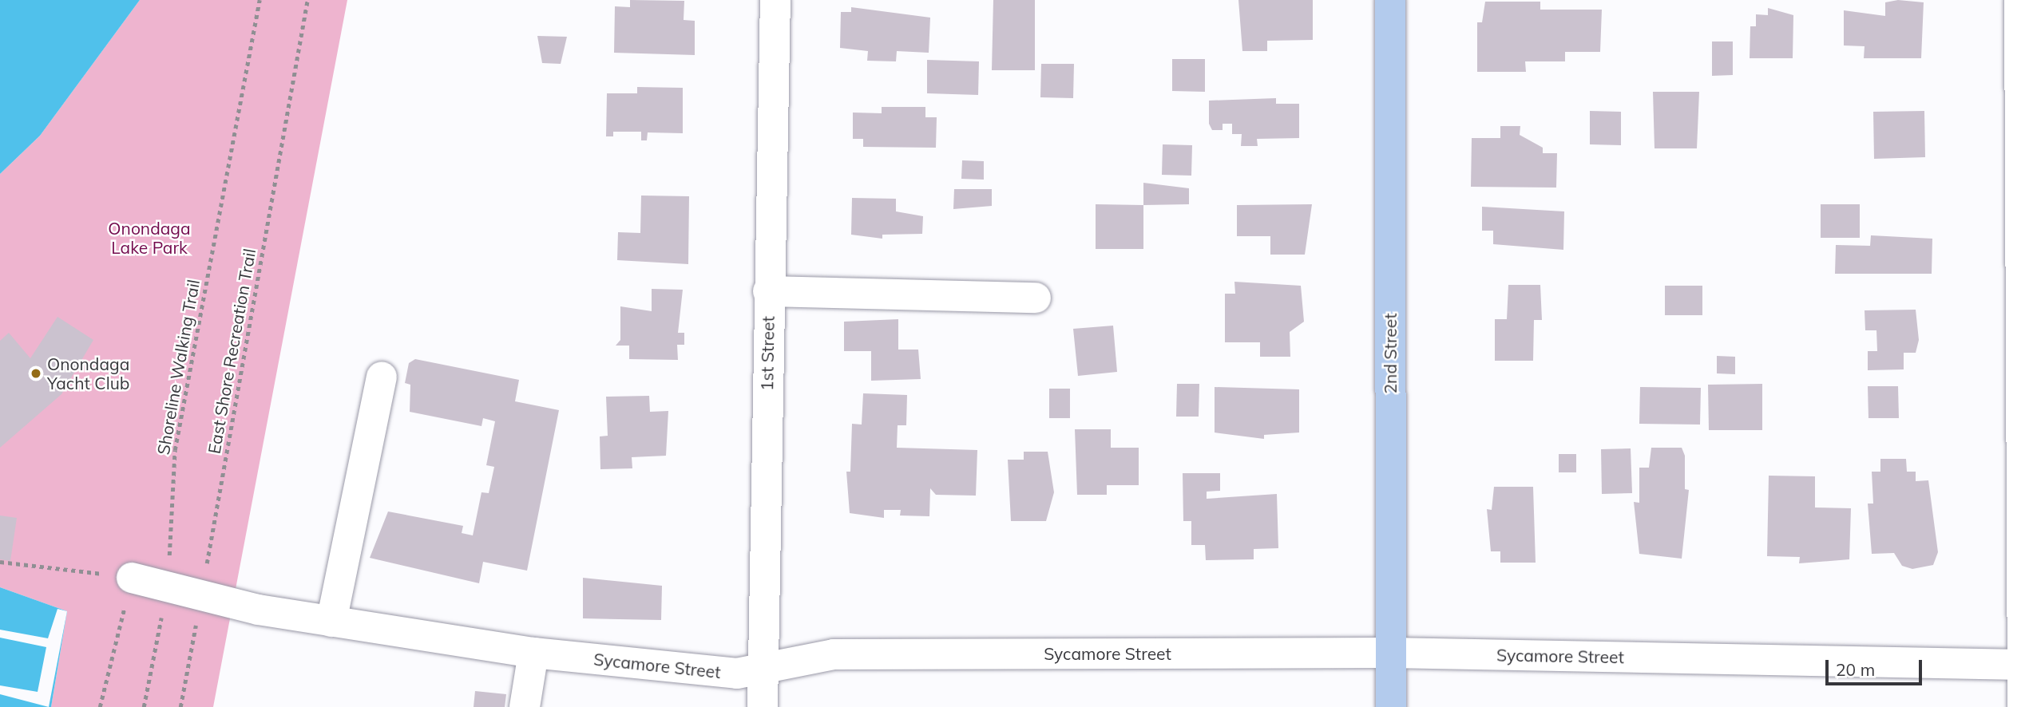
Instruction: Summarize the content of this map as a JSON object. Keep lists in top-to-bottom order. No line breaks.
{"streets":{"main road":["2nd Street"],"street":["1st Street","Sycamore Street"],"path":["East Shore Recreation Trail","Shoreline Walking Trail"]},"crossings":[["East Shore Recreation Trail","Sycamore Street"],["1st Street","Sycamore Street"],["2nd Street","Sycamore Street"],["Shoreline Walking Trail","Sycamore Street"]],"parks":["Onondaga Lake Park"],"places":["Onondaga Yacht Club"],"scale_bar":"20 m"}
